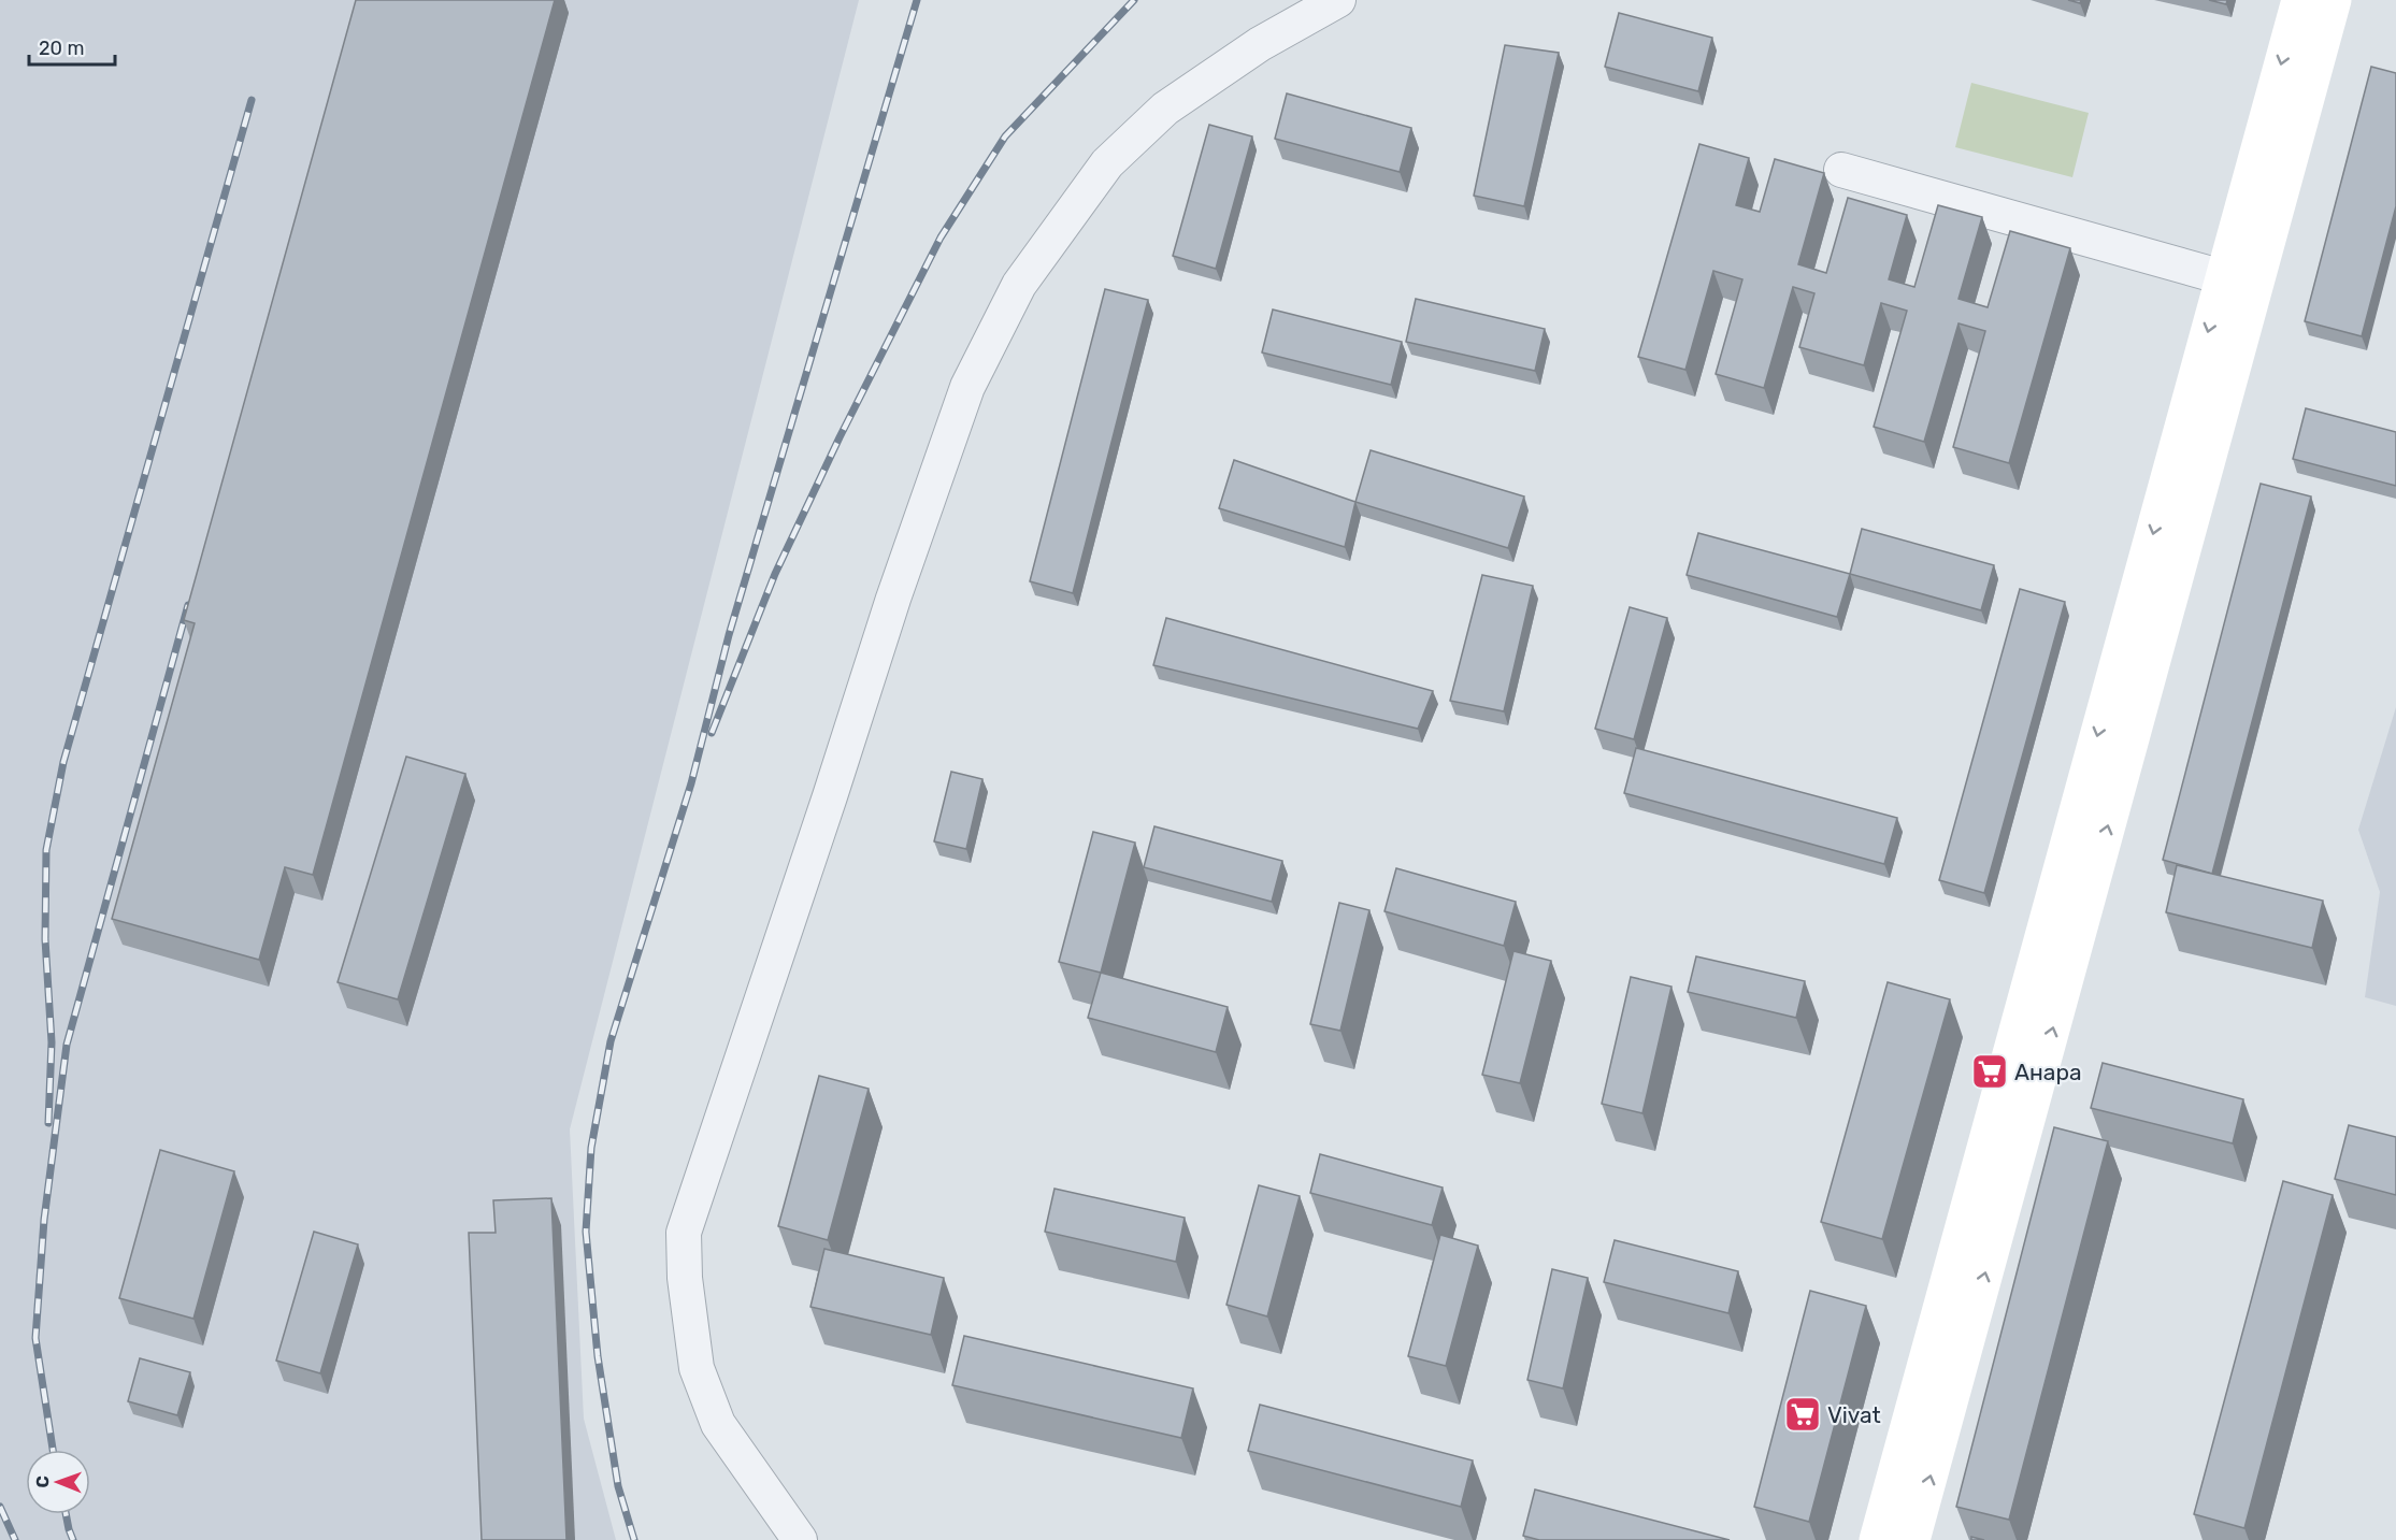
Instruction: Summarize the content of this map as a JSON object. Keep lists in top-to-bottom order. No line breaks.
{"places":{"supermarket":["Анара","Vivat"]},"scale_bar":"20 m","north":"left"}
